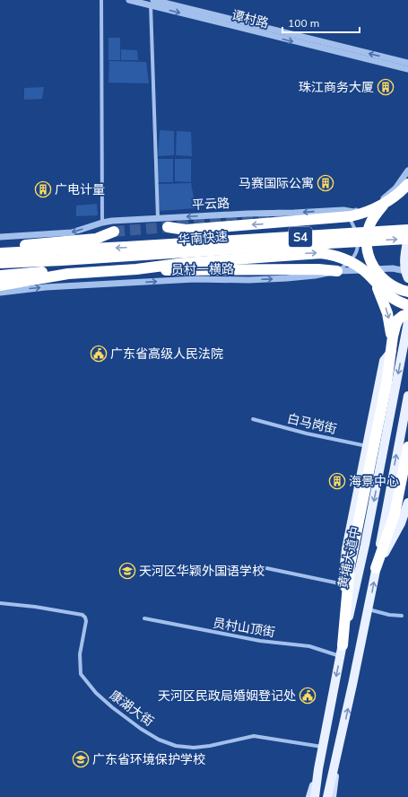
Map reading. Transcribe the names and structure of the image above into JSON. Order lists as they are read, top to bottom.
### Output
{
  "streets": {
    "highway": ["S4", "华南快速"],
    "main road": ["黄埔大道中"],
    "street": [
      "谭村路",
      "平云路",
      "员村一横路",
      "白马岗街",
      "员村山顶街",
      "康湖大街"
    ]
  },
  "crossings": [
    ["黄埔大道中", "员村山顶街"],
    ["黄埔大道中", "康湖大街"]
  ],
  "one_way": ["平云路", "员村一横路"],
  "places": {
    "building": [
      "珠江商务大厦",
      "马赛国际公寓",
      "广电计量",
      "海景中心"
    ],
    "public building": ["广东省高级人民法院", "天河区民政局婚姻登记处"],
    "school or university": ["天河区华颖外国语学校", "广东省环境保护学校"]
  },
  "scale_bar": "100 m"
}
